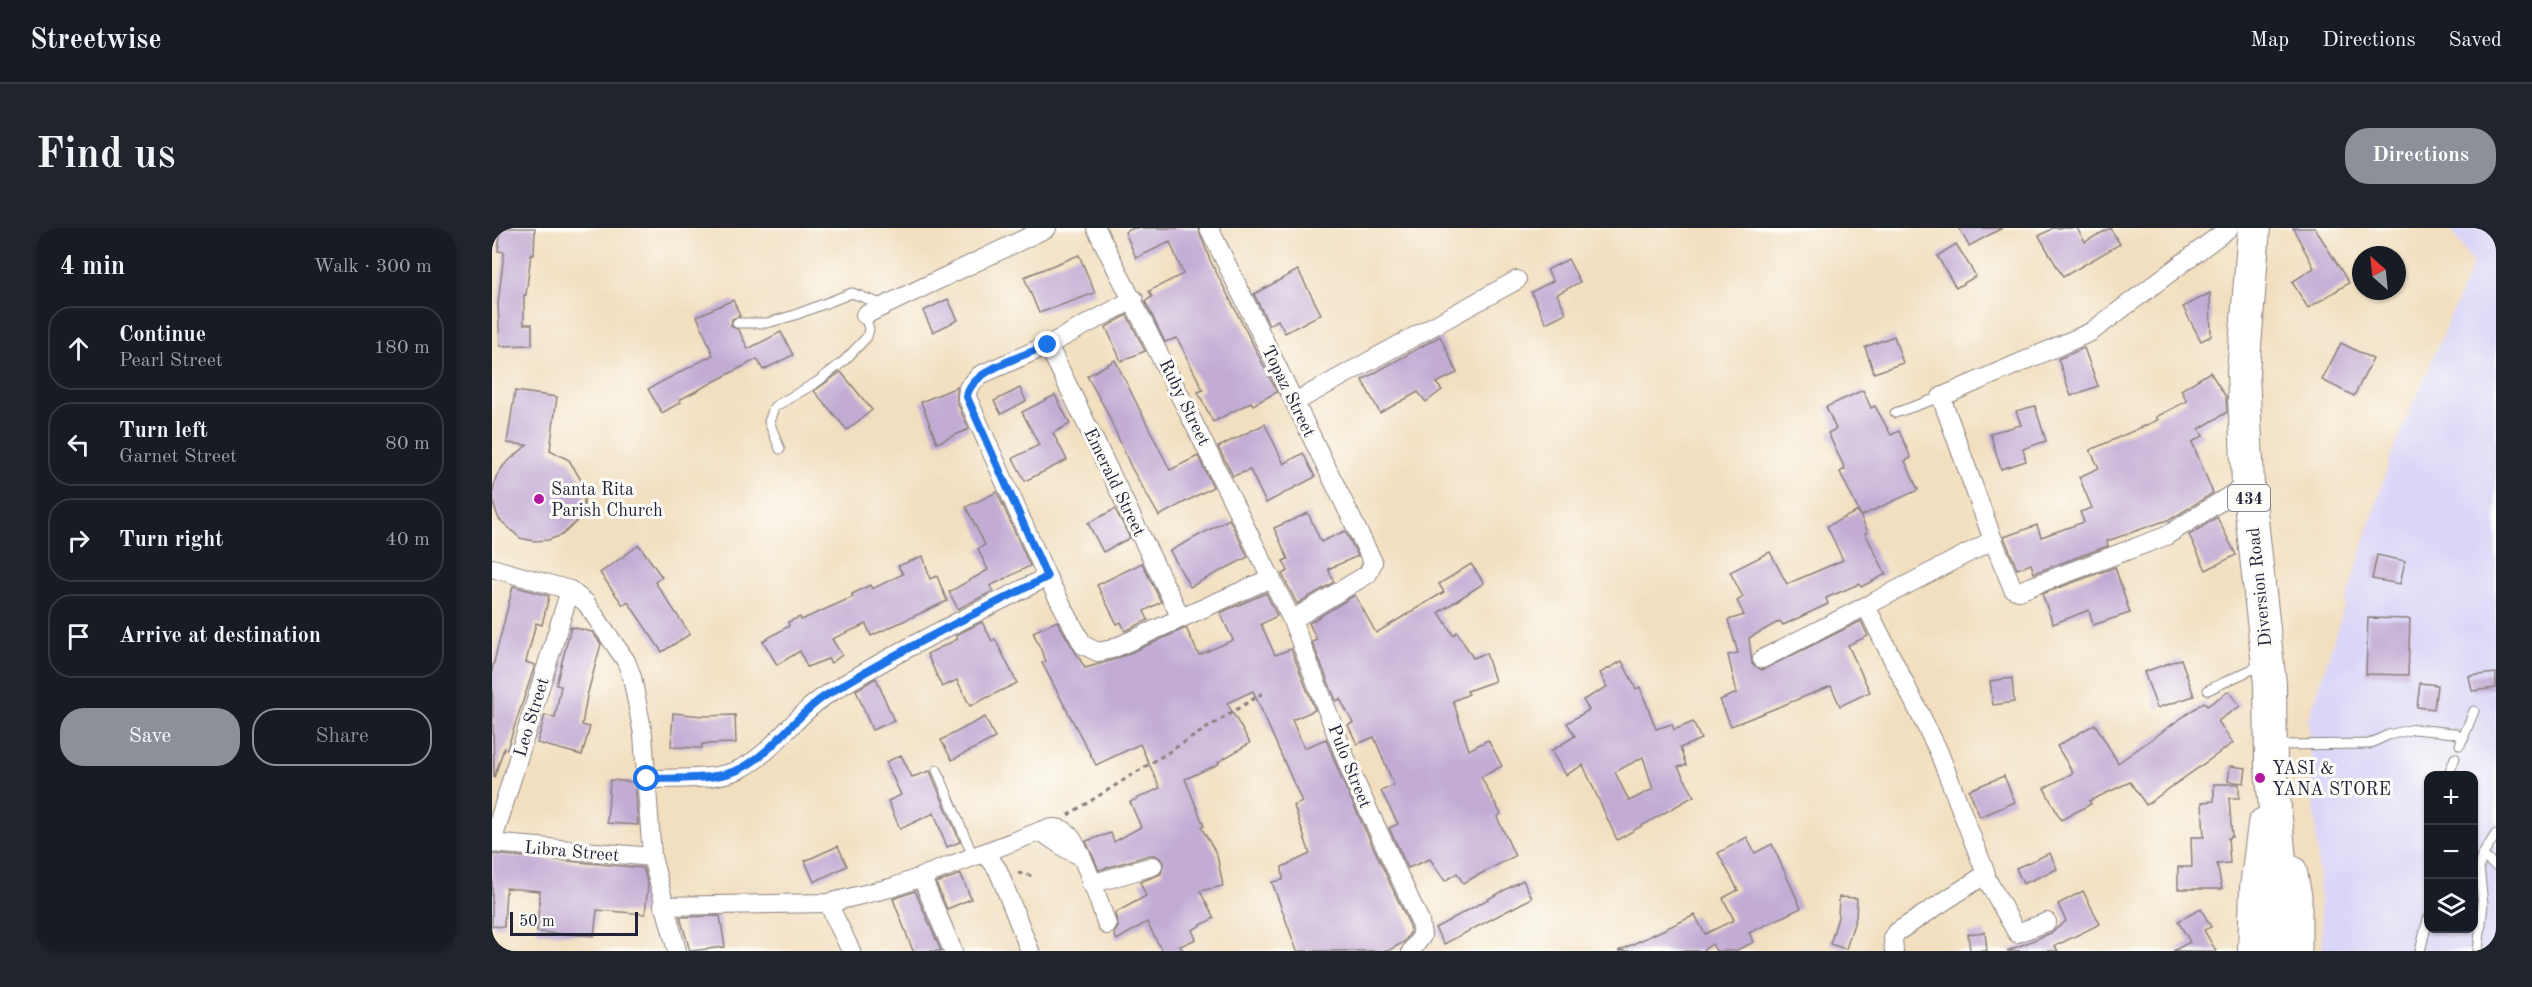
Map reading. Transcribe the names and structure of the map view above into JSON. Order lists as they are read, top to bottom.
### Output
{
  "streets": {
    "highway": ["434", "Diversion Road"],
    "street": [
      "Topaz Street",
      "Ruby Street",
      "Emerald Street",
      "Leo Street",
      "Pulo Street",
      "Libra Street"
    ]
  },
  "crossings": [
    ["Topaz Street", "Pulo Street"],
    ["Ruby Street", "Pulo Street"],
    ["434", "Diversion Road"],
    ["Leo Street", "Libra Street"]
  ],
  "places": ["Santa Rita Parish Church", "YASI & YANA STORE"],
  "scale_bar": "50 m",
  "north": "top left",
  "page": {
    "header": "Streetwise",
    "nav": ["Map", "Directions", "Saved"],
    "buttons": [
      "Directions",
      ["Save", "Share"]
    ],
    "title": "Find us",
    "heading": ["4 min", "Walk · 300 m"],
    "list": [
      ["Continue", "Pearl Street", "180 m"],
      ["Turn left", "Garnet Street", "80 m"],
      ["Turn right", "40 m"],
      "Arrive at destination"
    ],
    "map_buttons": ["+", "−"],
    "scale": "50 m"
  }
}
